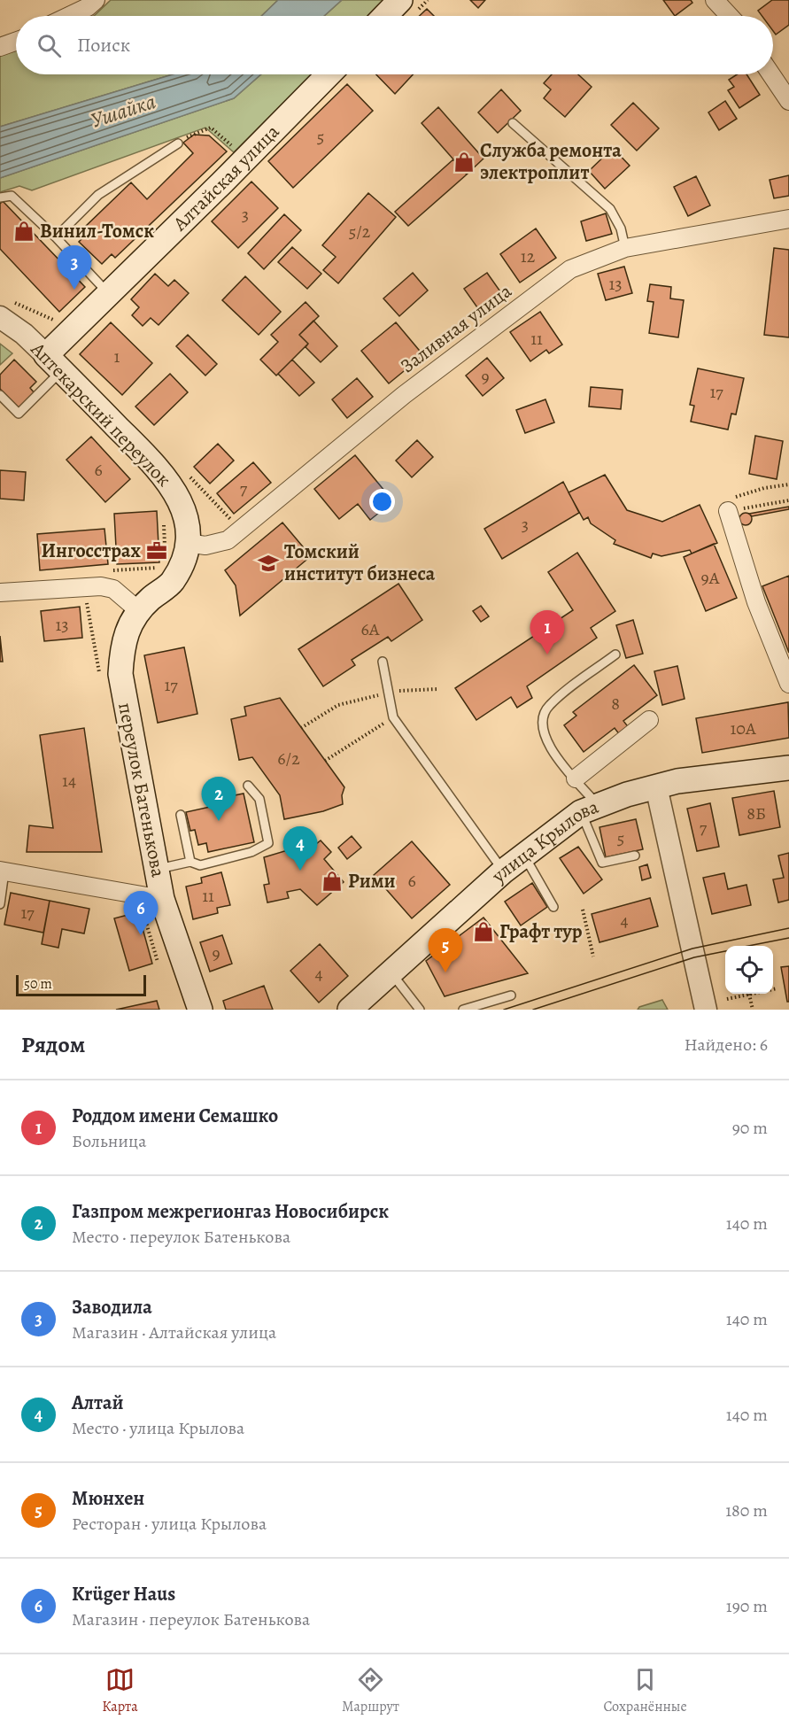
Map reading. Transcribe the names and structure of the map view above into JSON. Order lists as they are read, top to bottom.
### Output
{
  "streets": {
    "main road": [
      "Алтайская улица",
      "Аптекарский переулок",
      "переулок Батенькова",
      "улица Крылова"
    ],
    "street": ["Заливная улица"]
  },
  "crossings": [
    ["Алтайская улица", "Аптекарский переулок"],
    ["Заливная улица", "Аптекарский переулок"],
    ["Аптекарский переулок", "переулок Батенькова"]
  ],
  "water": ["Ушайка"],
  "places": {
    "shop": [
      "Служба ремонта электроплит",
      "Винил-Томск",
      "Рими",
      "Графт тур"
    ],
    "office": ["Ингосстрах"],
    "school or university": ["Томский институт бизнеса"]
  },
  "house_numbers": [
    "5",
    "3",
    "5/2",
    "12",
    "13",
    "11",
    "1",
    "9",
    "17",
    "6",
    "7",
    "3",
    "9А",
    "13",
    "6А",
    "17",
    "8",
    "10А",
    "6/2",
    "14",
    "8Б",
    "7",
    "5",
    "6",
    "11",
    "17",
    "4",
    "9",
    "4"
  ],
  "scale_bar": "50 m",
  "page": {
    "search": "Поиск",
    "pins": [
      "3",
      "1",
      "2",
      "4",
      "6",
      "5"
    ],
    "scale": "50 m",
    "heading": ["Рядом", "Найдено: 6"],
    "list": [
      {
        "mark": "1",
        "name": "Роддом имени Семашко",
        "note": "Больница",
        "value": "90 m"
      },
      {
        "mark": "2",
        "name": "Газпром межрегионгаз Новосибирск",
        "note": "Место · переулок Батенькова",
        "value": "140 m"
      },
      {
        "mark": "3",
        "name": "Заводила",
        "note": "Магазин · Алтайская улица",
        "value": "140 m"
      },
      {
        "mark": "4",
        "name": "Алтай",
        "note": "Место · улица Крылова",
        "value": "140 m"
      },
      {
        "mark": "5",
        "name": "Мюнхен",
        "note": "Ресторан · улица Крылова",
        "value": "180 m"
      },
      {
        "mark": "6",
        "name": "Krüger Haus",
        "note": "Магазин · переулок Батенькова",
        "value": "190 m"
      }
    ],
    "nav": ["Карта", "Маршрут", "Сохранённые"]
  }
}
